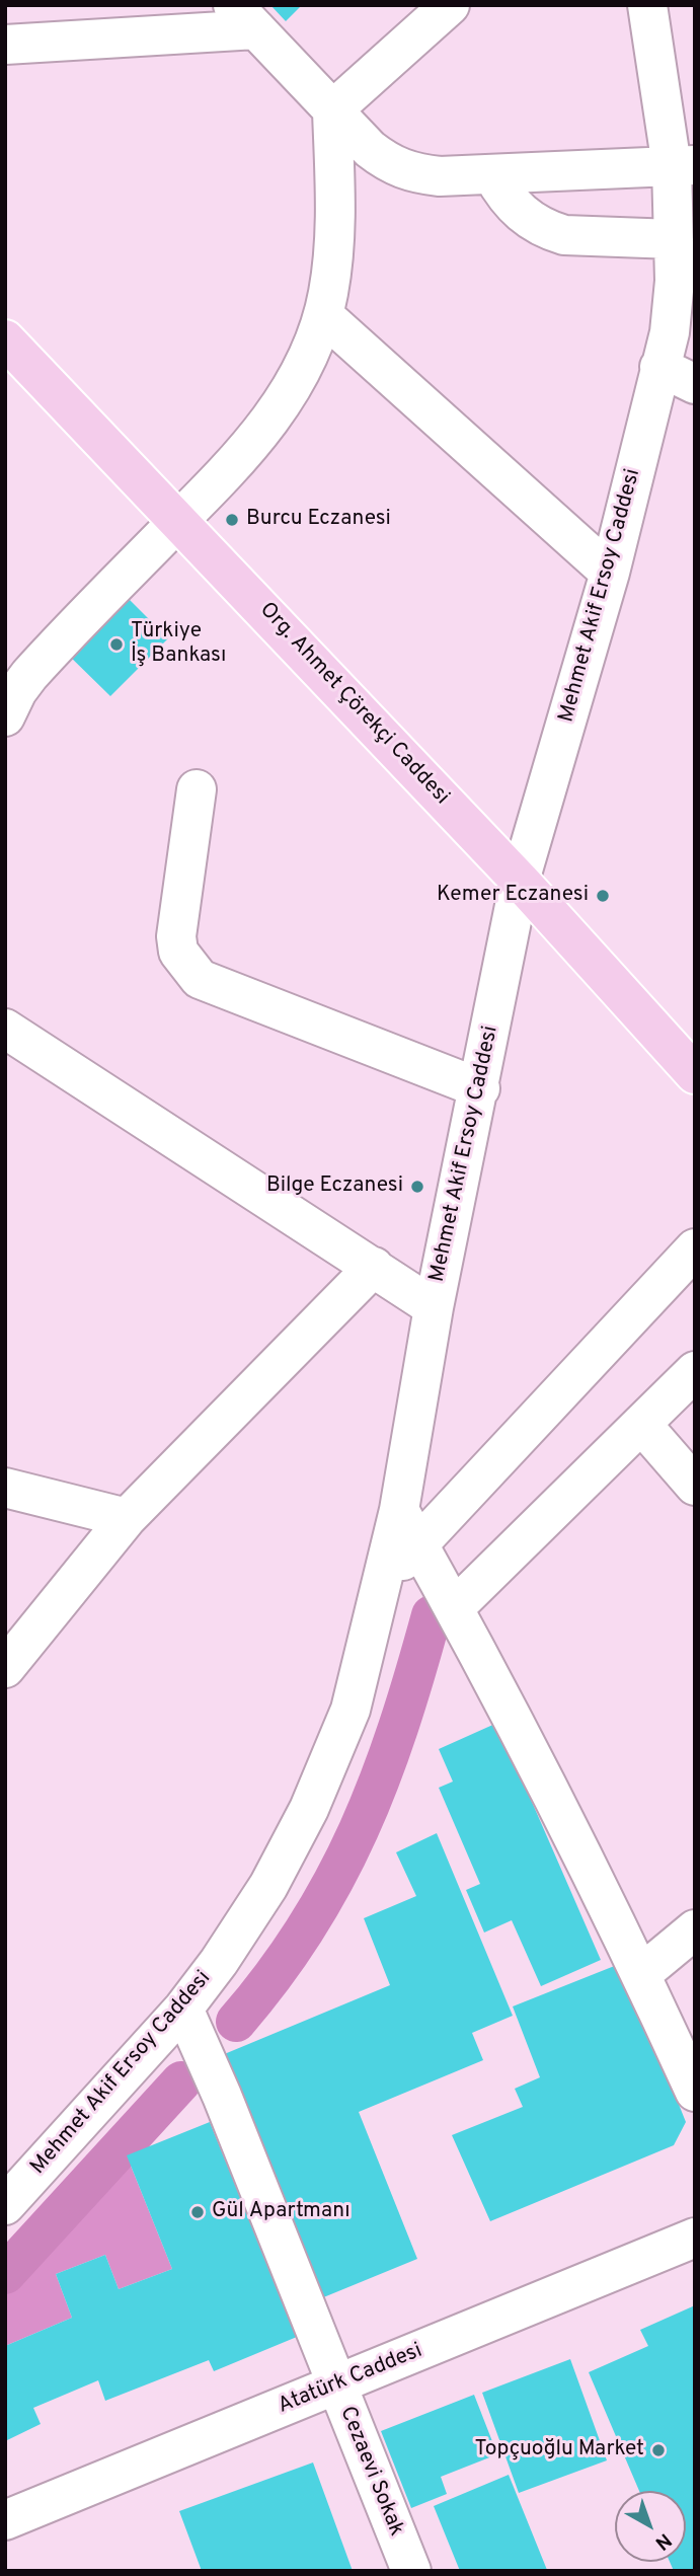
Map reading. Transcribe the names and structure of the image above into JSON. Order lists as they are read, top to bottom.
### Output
{
  "streets": {
    "main road": ["Org. Ahmet Çörekçi Caddesi"],
    "street": ["Mehmet Akif Ersoy Caddesi", "Atatürk Caddesi", "Cezaevi Sokak"]
  },
  "crossings": [
    ["Mehmet Akif Ersoy Caddesi", "Org. Ahmet Çörekçi Caddesi"],
    ["Mehmet Akif Ersoy Caddesi", "Cezaevi Sokak"],
    ["Atatürk Caddesi", "Cezaevi Sokak"]
  ],
  "places": [
    "Burcu Eczanesi",
    "Türkiye İş Bankası",
    "Kemer Eczanesi",
    "Bilge Eczanesi",
    "Gül Apartmanı",
    "Topçuoğlu Market"
  ],
  "north": "bottom right"
}
